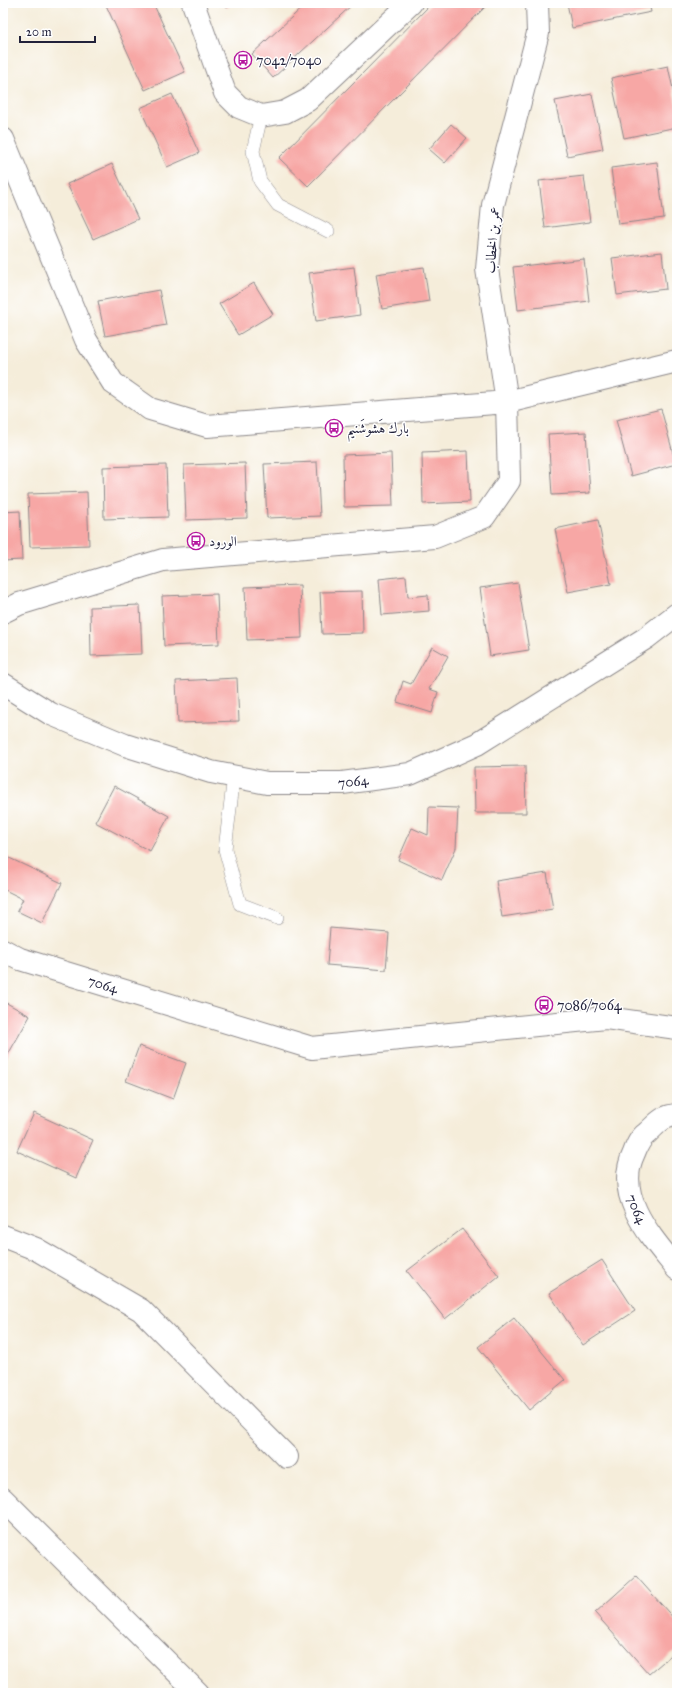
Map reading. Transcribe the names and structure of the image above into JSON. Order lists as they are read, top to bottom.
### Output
{
  "streets": {
    "street": ["عمر بن الخطاب", "7064"]
  },
  "places": {
    "bus stop": [
      "7042/7040",
      "بارك هَشوشَنيم",
      "الورود",
      "7086/7064"
    ]
  },
  "scale_bar": "20 m"
}
